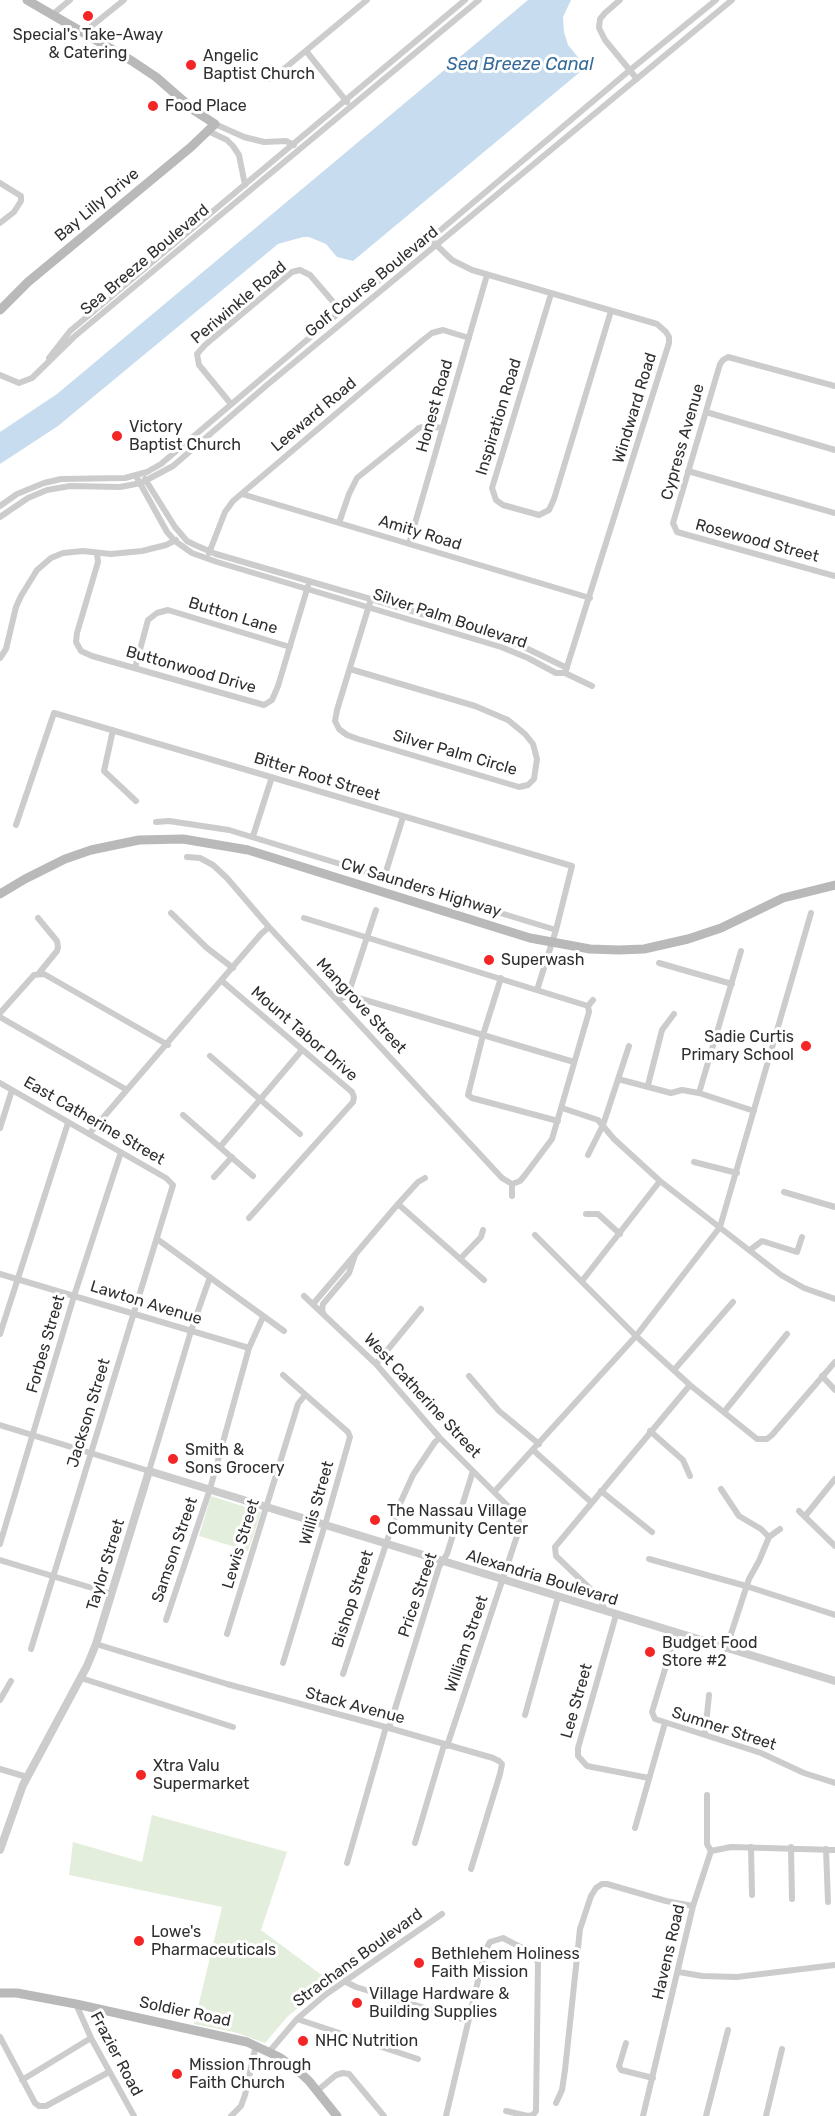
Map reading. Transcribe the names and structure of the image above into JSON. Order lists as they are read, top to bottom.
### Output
{
  "streets": {
    "main road": ["Bay Lilly Drive", "CW Saunders Highway", "Soldier Road"],
    "street": [
      "Sea Breeze Boulevard",
      "Golf Course Boulevard",
      "Periwinkle Road",
      "Honest Road",
      "Windward Road",
      "Leeward Road",
      "Inspiration Road",
      "Cypress Avenue",
      "Amity Road",
      "Rosewood Street",
      "Button Lane",
      "Silver Palm Boulevard",
      "Buttonwood Drive",
      "Silver Palm Circle",
      "Bitter Root Street",
      "Mangrove Street",
      "Mount Tabor Drive",
      "East Catherine Street",
      "Lawton Avenue",
      "Forbes Street",
      "West Catherine Street",
      "Jackson Street",
      "Willis Street",
      "Lewis Street",
      "Samson Street",
      "Taylor Street",
      "Alexandria Boulevard",
      "Price Street",
      "Bishop Street",
      "William Street",
      "Lee Street",
      "Stack Avenue",
      "Sumner Street",
      "Havens Road",
      "Strachans Boulevard",
      "Frazier Road"
    ]
  },
  "crossings": [
    ["Golf Course Boulevard", "Periwinkle Road"],
    ["Golf Course Boulevard", "Windward Road"],
    ["Golf Course Boulevard", "Silver Palm Boulevard"],
    ["Honest Road", "Windward Road"],
    ["Honest Road", "Leeward Road"],
    ["Honest Road", "Amity Road"],
    ["Windward Road", "Inspiration Road"],
    ["Windward Road", "Amity Road"],
    ["Windward Road", "Silver Palm Boulevard"],
    ["Leeward Road", "Amity Road"],
    ["Leeward Road", "Silver Palm Boulevard"],
    ["Cypress Avenue", "Rosewood Street"],
    ["Button Lane", "Buttonwood Drive"],
    ["Silver Palm Boulevard", "Buttonwood Drive"],
    ["Silver Palm Boulevard", "Silver Palm Circle"],
    ["East Catherine Street", "Forbes Street"],
    ["East Catherine Street", "Jackson Street"],
    ["Lawton Avenue", "Forbes Street"],
    ["Lawton Avenue", "Jackson Street"],
    ["Lawton Avenue", "Samson Street"],
    ["Lawton Avenue", "Taylor Street"],
    ["Forbes Street", "Alexandria Boulevard"],
    ["West Catherine Street", "Price Street"],
    ["West Catherine Street", "Bishop Street"],
    ["West Catherine Street", "William Street"],
    ["Jackson Street", "Alexandria Boulevard"],
    ["Willis Street", "Lewis Street"],
    ["Willis Street", "Alexandria Boulevard"],
    ["Lewis Street", "Alexandria Boulevard"],
    ["Samson Street", "Alexandria Boulevard"],
    ["Taylor Street", "Alexandria Boulevard"],
    ["Taylor Street", "Stack Avenue"],
    ["Alexandria Boulevard", "Price Street"],
    ["Alexandria Boulevard", "Bishop Street"],
    ["Alexandria Boulevard", "William Street"],
    ["Alexandria Boulevard", "Lee Street"],
    ["Alexandria Boulevard", "Sumner Street"],
    ["Price Street", "Stack Avenue"],
    ["William Street", "Stack Avenue"],
    ["Strachans Boulevard", "Soldier Road"],
    ["Soldier Road", "Frazier Road"]
  ],
  "water": ["Sea Breeze Canal"],
  "places": [
    "Special's Take-Away & Catering",
    "Angelic Baptist Church",
    "Food Place",
    "Victory Baptist Church",
    "Superwash",
    "Sadie Curtis Primary School",
    "Smith & Sons Grocery",
    "The Nassau Village Community Center",
    "Budget Food Store #2",
    "Xtra Valu Supermarket",
    "Lowe's Pharmaceuticals",
    "Bethlehem Holiness Faith Mission",
    "Village Hardware & Building Supplies",
    "NHC Nutrition",
    "Mission Through Faith Church"
  ]
}
